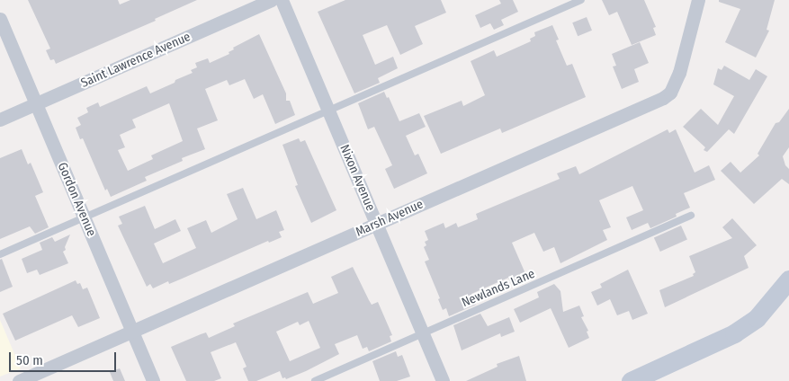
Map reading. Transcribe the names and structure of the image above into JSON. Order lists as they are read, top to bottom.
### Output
{
  "streets": {
    "street": [
      "Saint Lawrence Avenue",
      "Nixon Avenue",
      "Gordon Avenue",
      "Marsh Avenue"
    ],
    "lane": ["Newlands Lane"]
  },
  "crossings": [
    ["Saint Lawrence Avenue", "Gordon Avenue"],
    ["Nixon Avenue", "Marsh Avenue"],
    ["Nixon Avenue", "Newlands Lane"],
    ["Gordon Avenue", "Marsh Avenue"]
  ],
  "scale_bar": "50 m"
}
